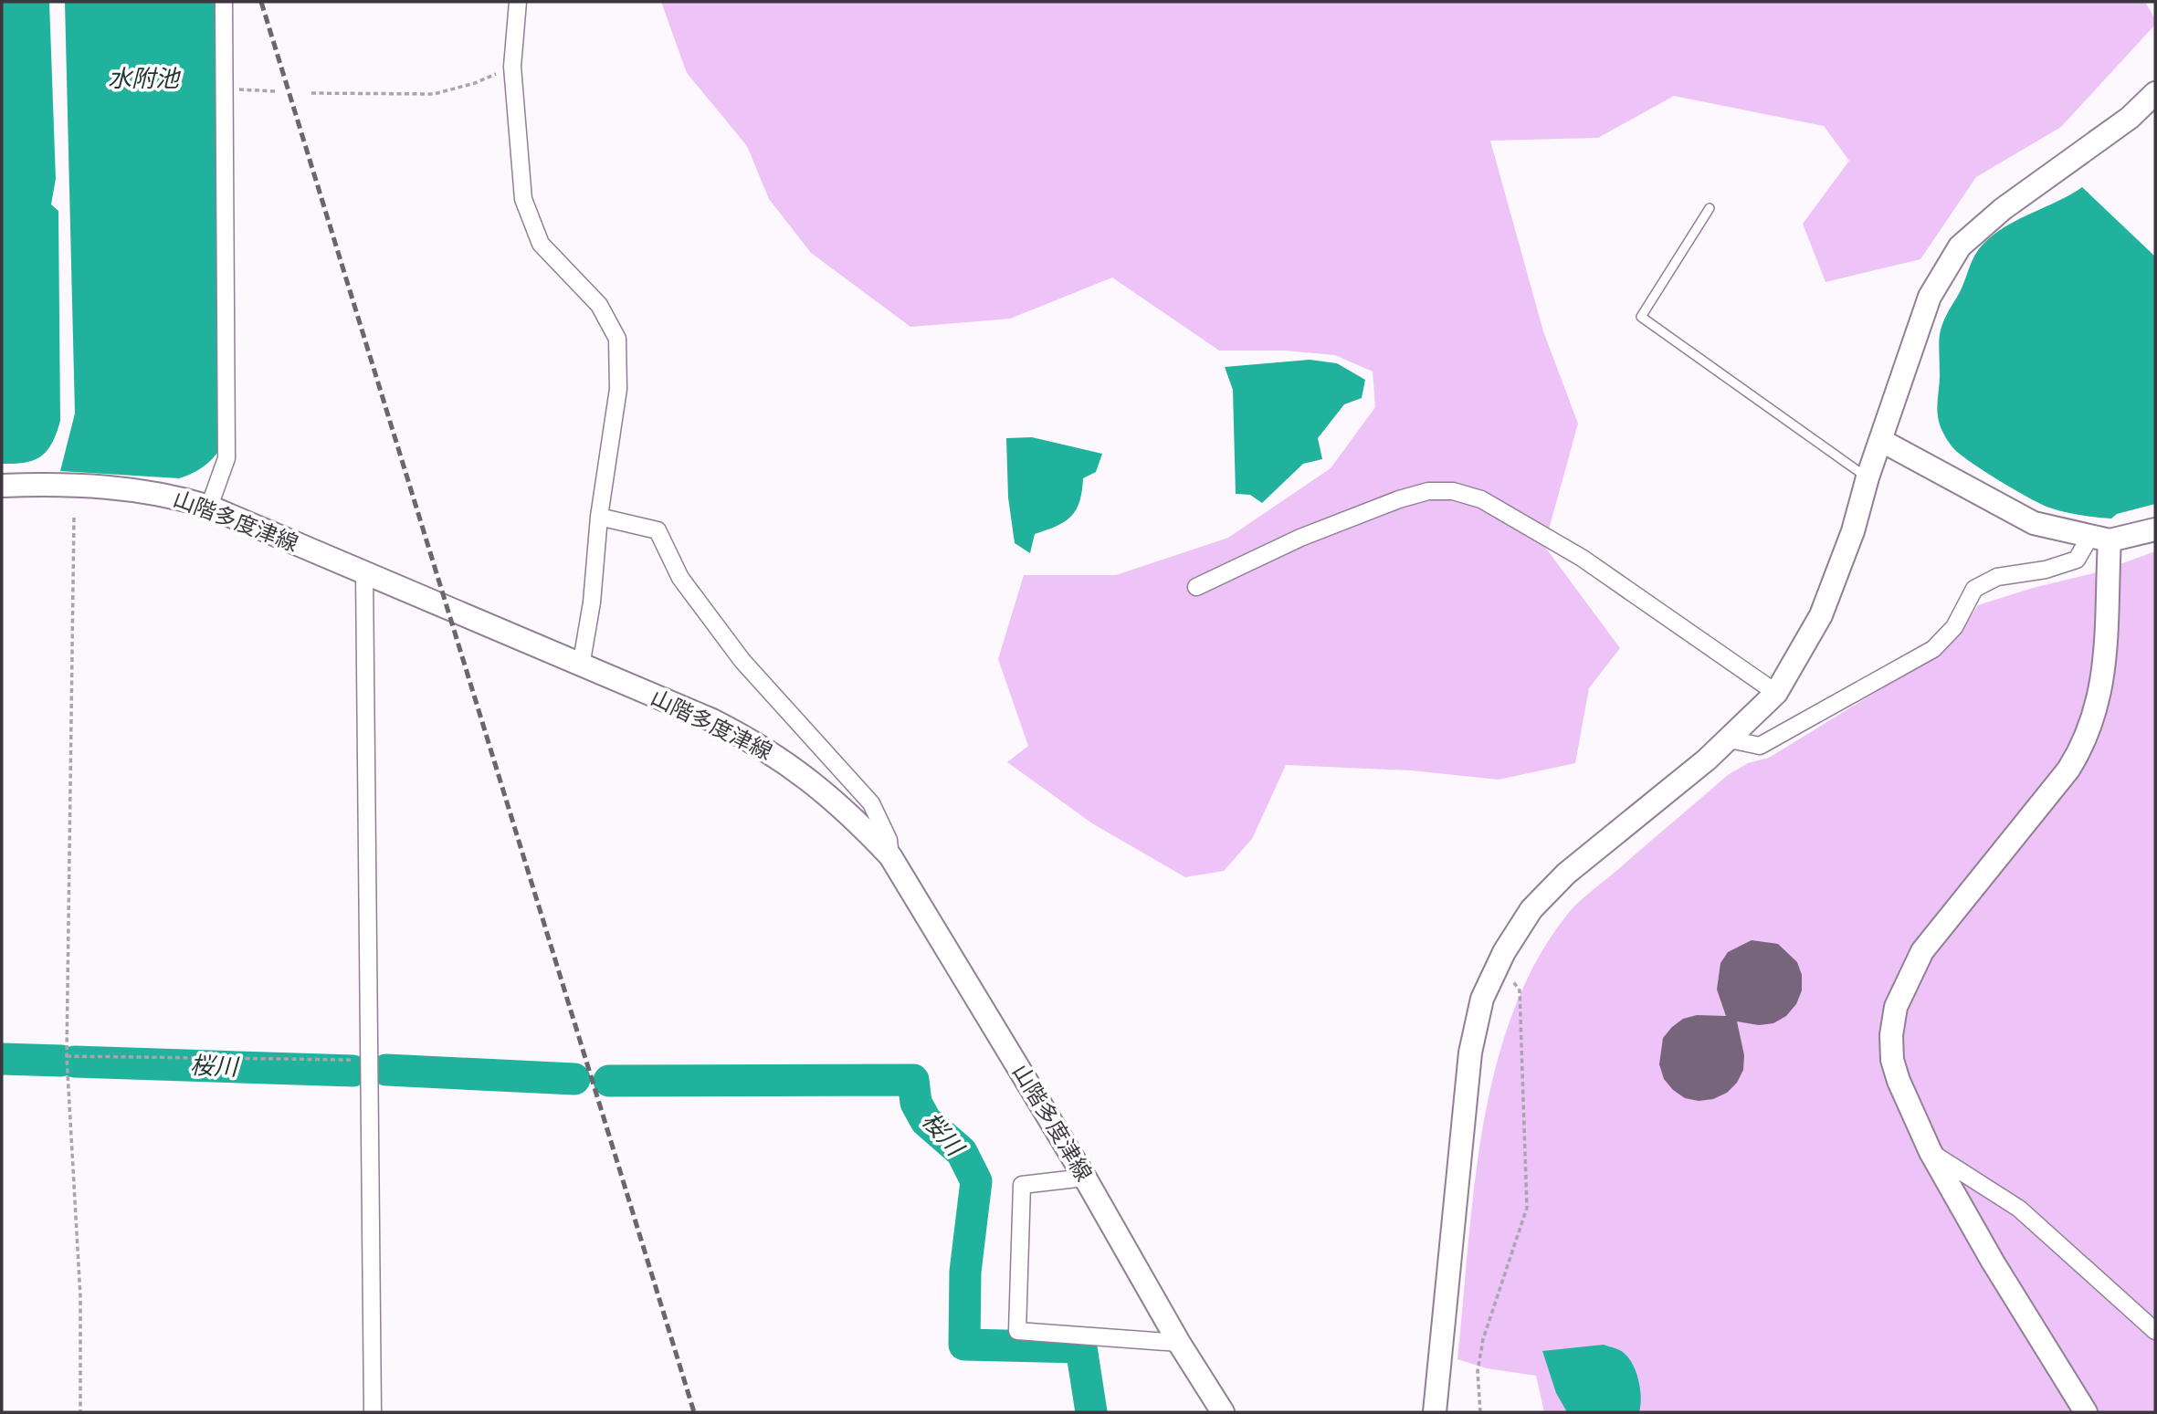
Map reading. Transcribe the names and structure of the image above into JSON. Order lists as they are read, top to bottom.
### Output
{
  "streets": {
    "street": ["山階多度津線"]
  },
  "water": ["水附池", "桜川"]
}
